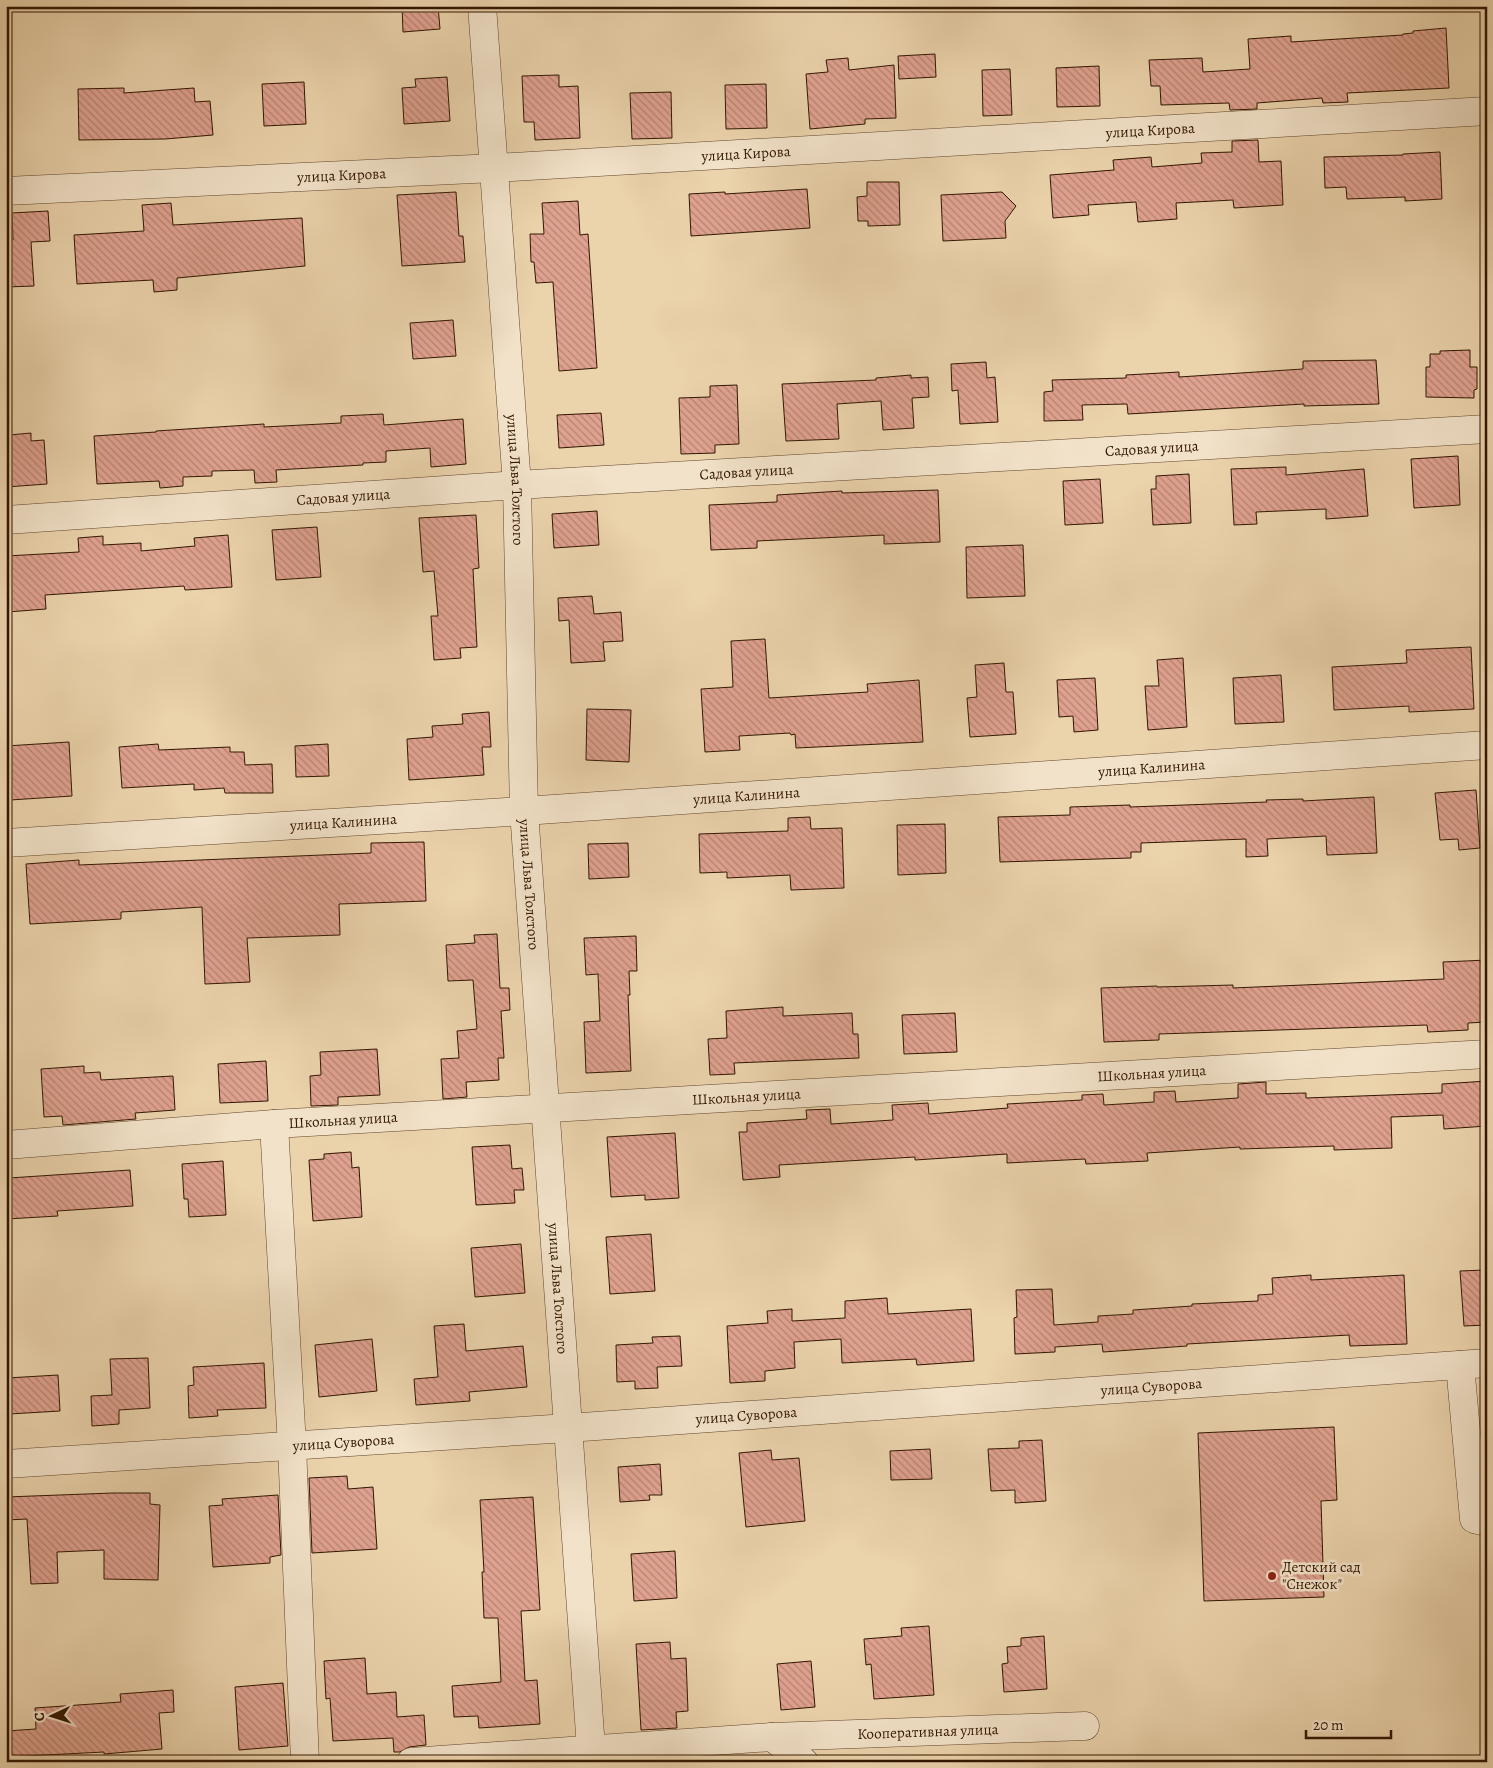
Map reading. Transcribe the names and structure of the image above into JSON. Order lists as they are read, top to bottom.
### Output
{
  "streets": {
    "street": [
      "улица Кирова",
      "Садовая улица",
      "улица Льва Толстого",
      "улица Калинина",
      "Школьная улица",
      "улица Суворова",
      "Кооперативная улица"
    ]
  },
  "crossings": [
    ["улица Кирова", "улица Льва Толстого"],
    ["Садовая улица", "улица Льва Толстого"],
    ["улица Льва Толстого", "улица Калинина"],
    ["улица Льва Толстого", "Школьная улица"],
    ["улица Льва Толстого", "улица Суворова"],
    ["улица Льва Толстого", "Кооперативная улица"]
  ],
  "places": ["Детский сад \"Снежок\""],
  "scale_bar": "20 m",
  "north": "left"
}
